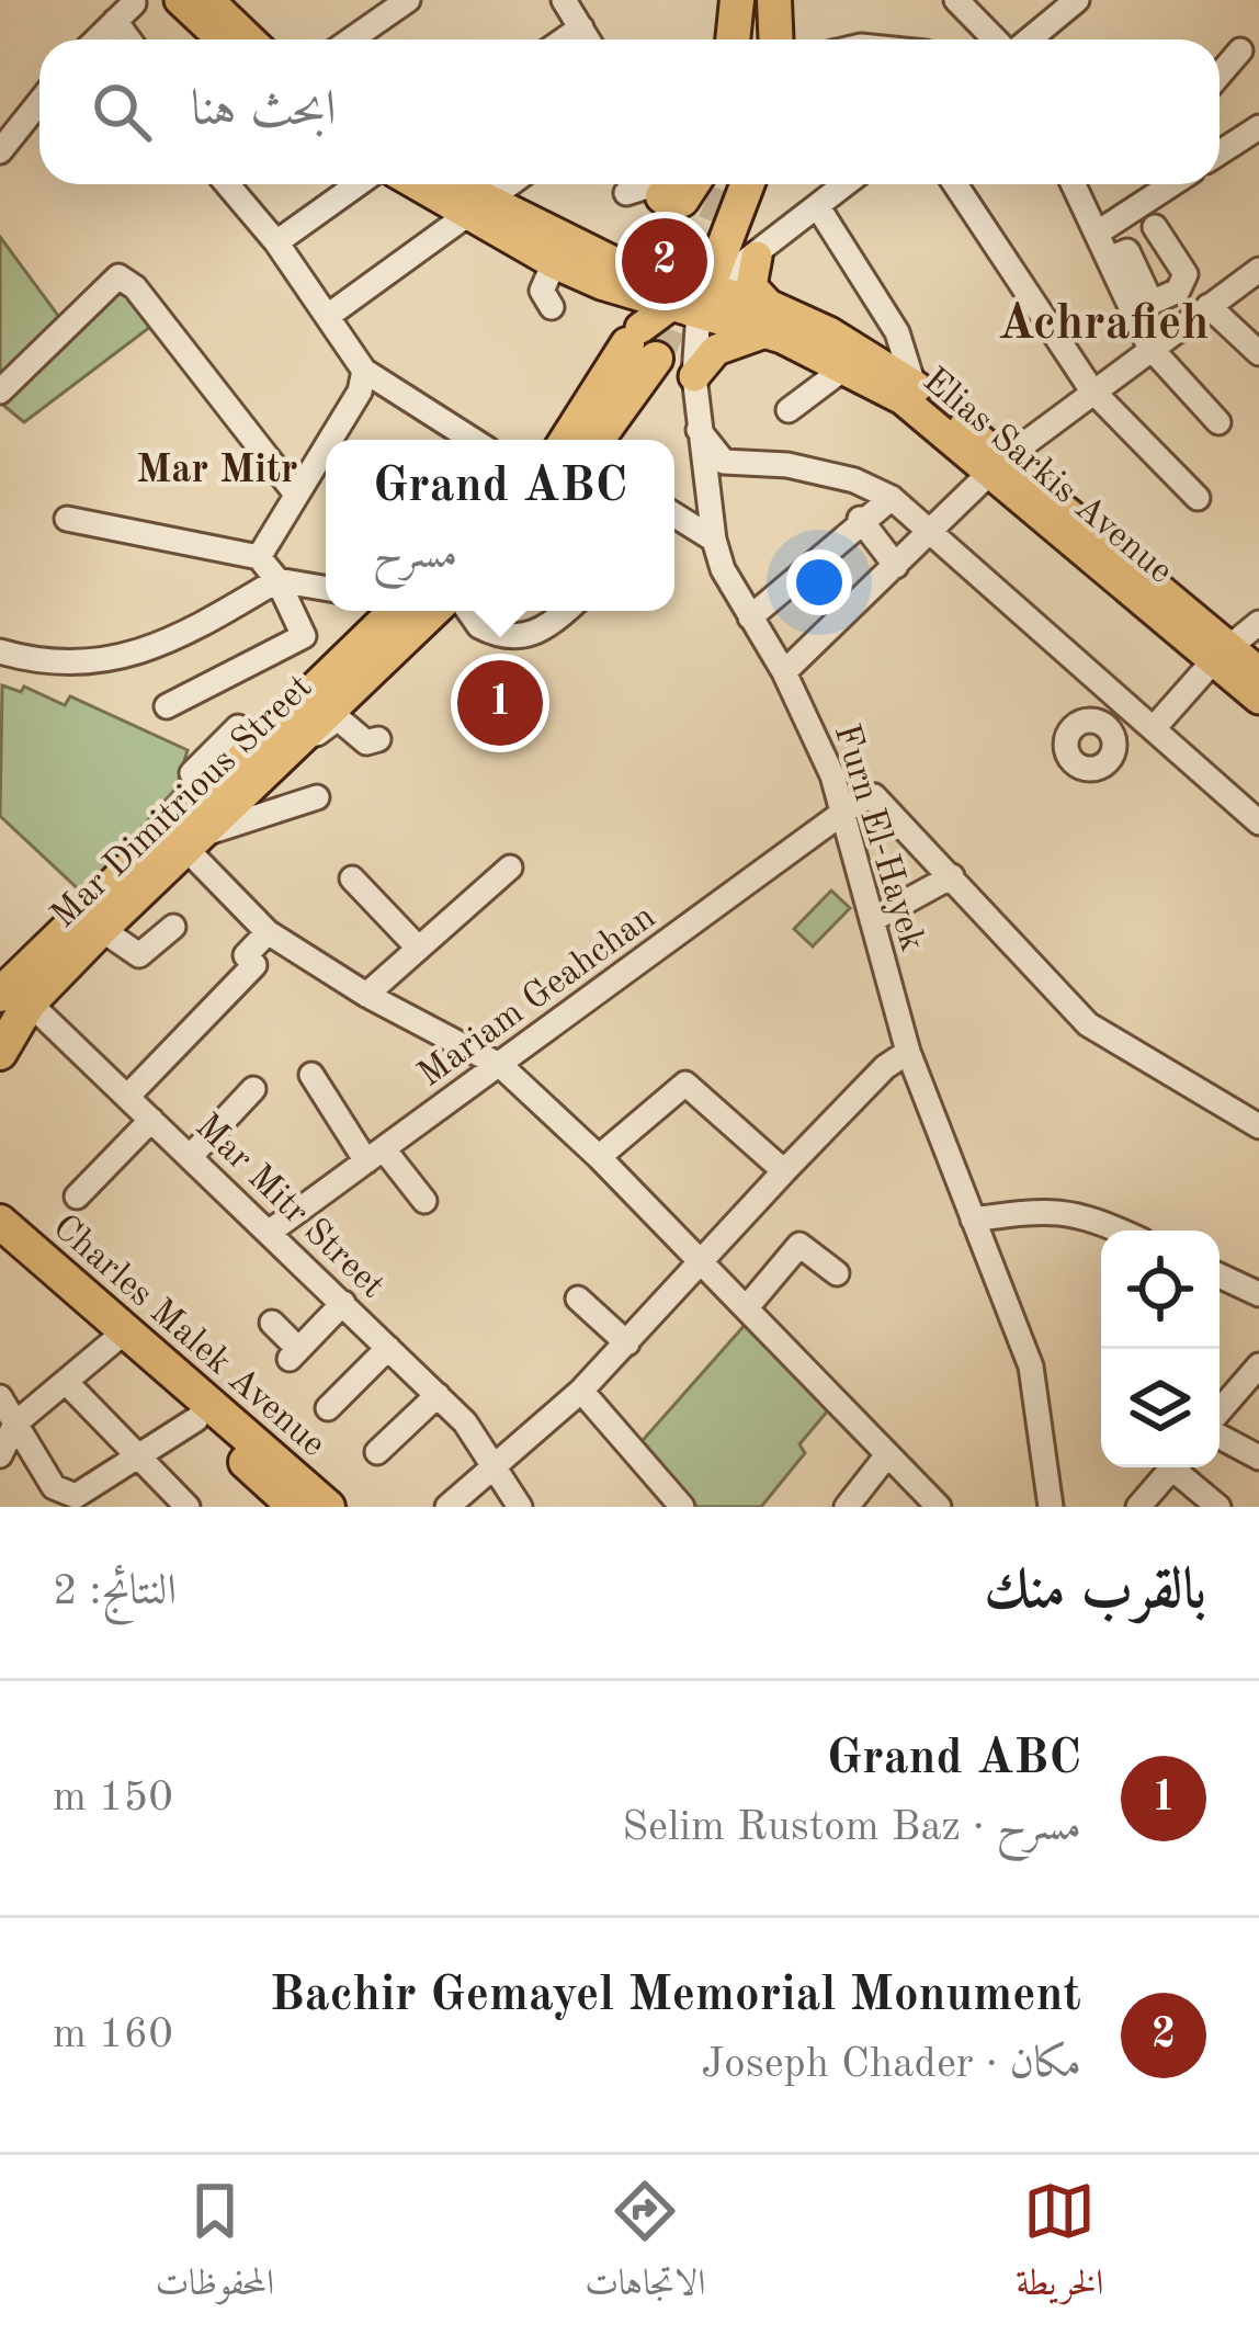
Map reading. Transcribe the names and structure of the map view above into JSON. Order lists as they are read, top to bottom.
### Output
{
  "streets": {
    "highway": ["Mar Dimitrious Street", "Charles Malek Avenue"],
    "main road": ["Elias Sarkis Avenue"],
    "street": ["Furn El-Hayek", "Mariam Geahchan", "Mar Mitr Street"]
  },
  "crossings": [
    ["Elias Sarkis Avenue", "Furn El-Hayek"],
    ["Mar Dimitrious Street", "Mar Mitr Street"],
    ["Furn El-Hayek", "Mariam Geahchan"],
    ["Mariam Geahchan", "Mar Mitr Street"]
  ],
  "districts": ["Achrafieh", "Mar Mitr"],
  "page": {
    "search": "ابحث هنا",
    "pins": ["2", "1"],
    "popup": ["Grand ABC", "مسرح"],
    "heading": ["بالقرب منك", "النتائج: 2"],
    "list": [
      {
        "mark": "1",
        "name": "Grand ABC",
        "note": "مسرح · Selim Rustom Baz",
        "value": "150 m"
      },
      {
        "mark": "2",
        "name": "Bachir Gemayel Memorial Monument",
        "note": "مكان · Joseph Chader",
        "value": "160 m"
      }
    ],
    "nav": ["الخريطة", "الاتجاهات", "المحفوظات"]
  }
}
